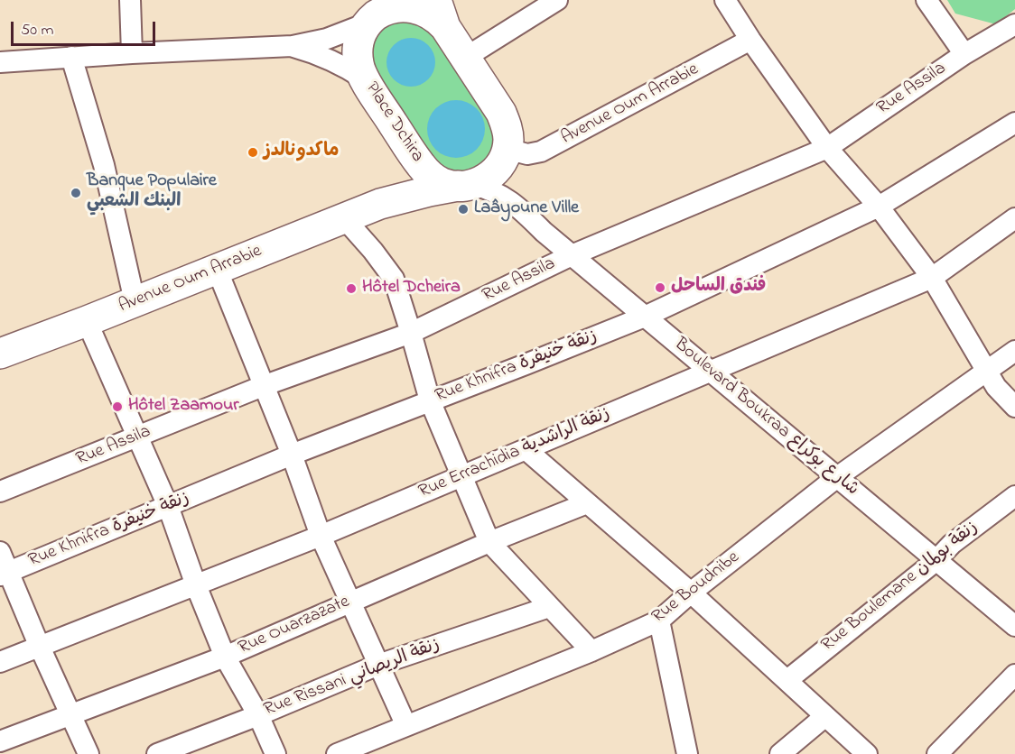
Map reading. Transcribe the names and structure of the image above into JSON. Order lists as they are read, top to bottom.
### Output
{
  "streets": {
    "street": [
      "Rue Assila",
      "Avenue Oum Arrabie",
      "Place Dchira",
      "Rue Khnifra زنقة خنيفرة",
      "Boulevard Boukraa شارع بوكراع",
      "Rue Errachidia زنقة الراشدية",
      "Rue Boulemane زنقة بولمان",
      "Rue Boudnibe",
      "Rue Ouarzazate",
      "Rue Rissani زنقة الريصاني"
    ]
  },
  "crossings": [
    ["Rue Assila", "Boulevard Boukraa شارع بوكراع"],
    ["Avenue Oum Arrabie", "Place Dchira"],
    ["Avenue Oum Arrabie", "Boulevard Boukraa شارع بوكراع"],
    ["Place Dchira", "Boulevard Boukraa شارع بوكراع"],
    ["Rue Khnifra زنقة خنيفرة", "Boulevard Boukraa شارع بوكراع"],
    ["Boulevard Boukraa شارع بوكراع", "Rue Errachidia زنقة الراشدية"],
    ["Boulevard Boukraa شارع بوكراع", "Rue Boulemane زنقة بولمان"],
    ["Boulevard Boukraa شارع بوكراع", "Rue Boudnibe"]
  ],
  "places": [
    "ماكدونالدز",
    "Banque Populaire البنك الشعبي",
    "Laâyoune Ville",
    "فندق الساحل",
    "Hôtel Dcheira",
    "Hôtel Zaamour"
  ],
  "scale_bar": "50 m"
}
